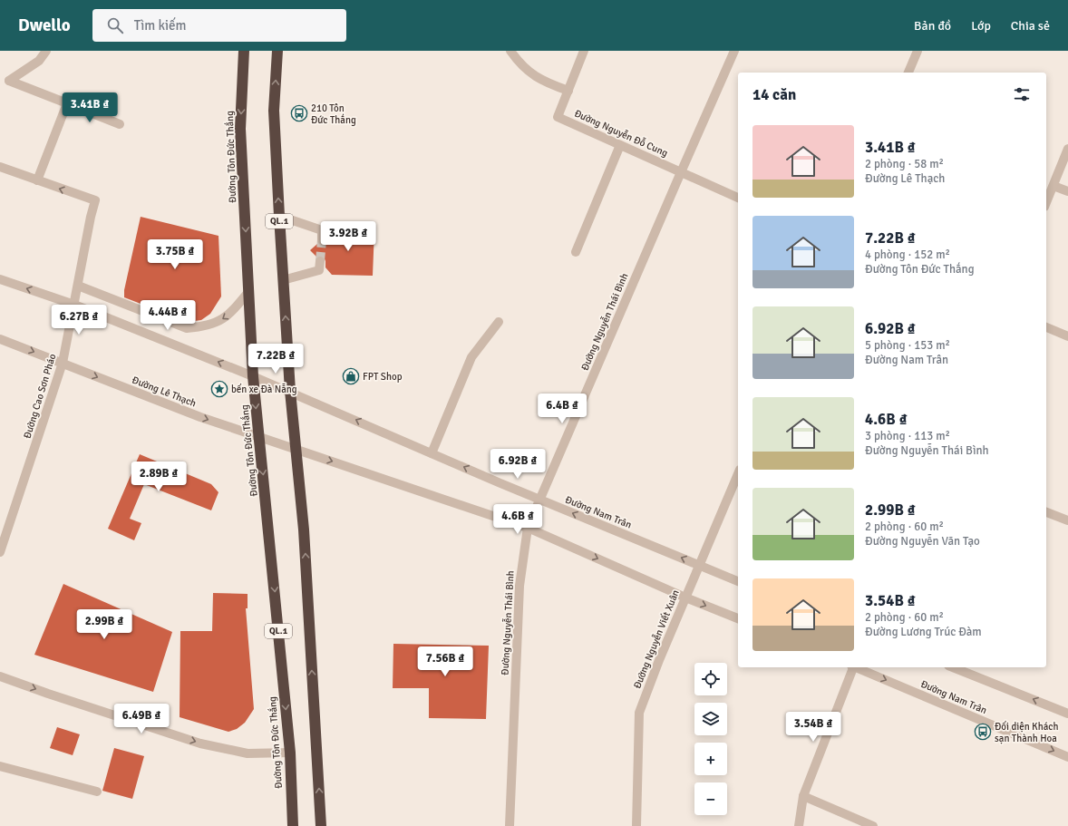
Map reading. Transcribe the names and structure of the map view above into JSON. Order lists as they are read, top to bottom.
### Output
{
  "streets": {
    "highway": ["Đường Tôn Đức Thắng", "QL.1"],
    "street": [
      "Đường Nguyễn Đỗ Cung",
      "Đường Nguyễn Thái Bình",
      "Đường Lê Thạch",
      "Đường Cao Sơn Pháo",
      "Đường Nam Trân",
      "Đường Nguyễn Viết Xuân"
    ]
  },
  "crossings": [
    ["Đường Nguyễn Đỗ Cung", "Đường Nguyễn Thái Bình"],
    ["Đường Tôn Đức Thắng", "Đường Lê Thạch"],
    ["Đường Tôn Đức Thắng", "Đường Nam Trân"],
    ["QL.1", "Đường Lê Thạch"],
    ["QL.1", "Đường Nam Trân"],
    ["Đường Nguyễn Thái Bình", "Đường Nam Trân"],
    ["Đường Lê Thạch", "Đường Cao Sơn Pháo"],
    ["Đường Nam Trân", "Đường Nguyễn Viết Xuân"]
  ],
  "places": {
    "bus stop": ["210 Tôn Đức Thắng", "Đối diện Khách sạn Thành Hoa"],
    "shop": ["FPT Shop"],
    "place": ["bến xe Đà Nẵng"]
  },
  "page": {
    "header": "Dwello",
    "search": "Tìm kiếm",
    "nav": ["Bản đồ", "Lớp", "Chia sẻ"],
    "heading": "14 căn",
    "price": [
      "3.41B ₫",
      "3.92B ₫",
      "3.75B ₫",
      "4.44B ₫",
      "6.27B ₫",
      "7.22B ₫",
      "6.4B ₫",
      "6.92B ₫",
      "2.89B ₫",
      "4.6B ₫",
      "2.99B ₫",
      "7.56B ₫",
      "6.49B ₫",
      "3.54B ₫"
    ],
    "list": [
      {
        "name": "3.41B ₫",
        "note": "2 phòng · 58 m² · Đường Lê Thạch"
      },
      {
        "name": "7.22B ₫",
        "note": "4 phòng · 152 m² · Đường Tôn Đức Thắng"
      },
      {
        "name": "6.92B ₫",
        "note": "5 phòng · 153 m² · Đường Nam Trân"
      },
      {
        "name": "4.6B ₫",
        "note": "3 phòng · 113 m² · Đường Nguyễn Thái Bình"
      },
      {
        "name": "2.99B ₫",
        "note": "2 phòng · 60 m² · Đường Nguyễn Văn Tạo"
      },
      {
        "name": "3.54B ₫",
        "note": "2 phòng · 60 m² · Đường Lương Trúc Đàm"
      }
    ],
    "map_buttons": ["+", "−"]
  }
}
